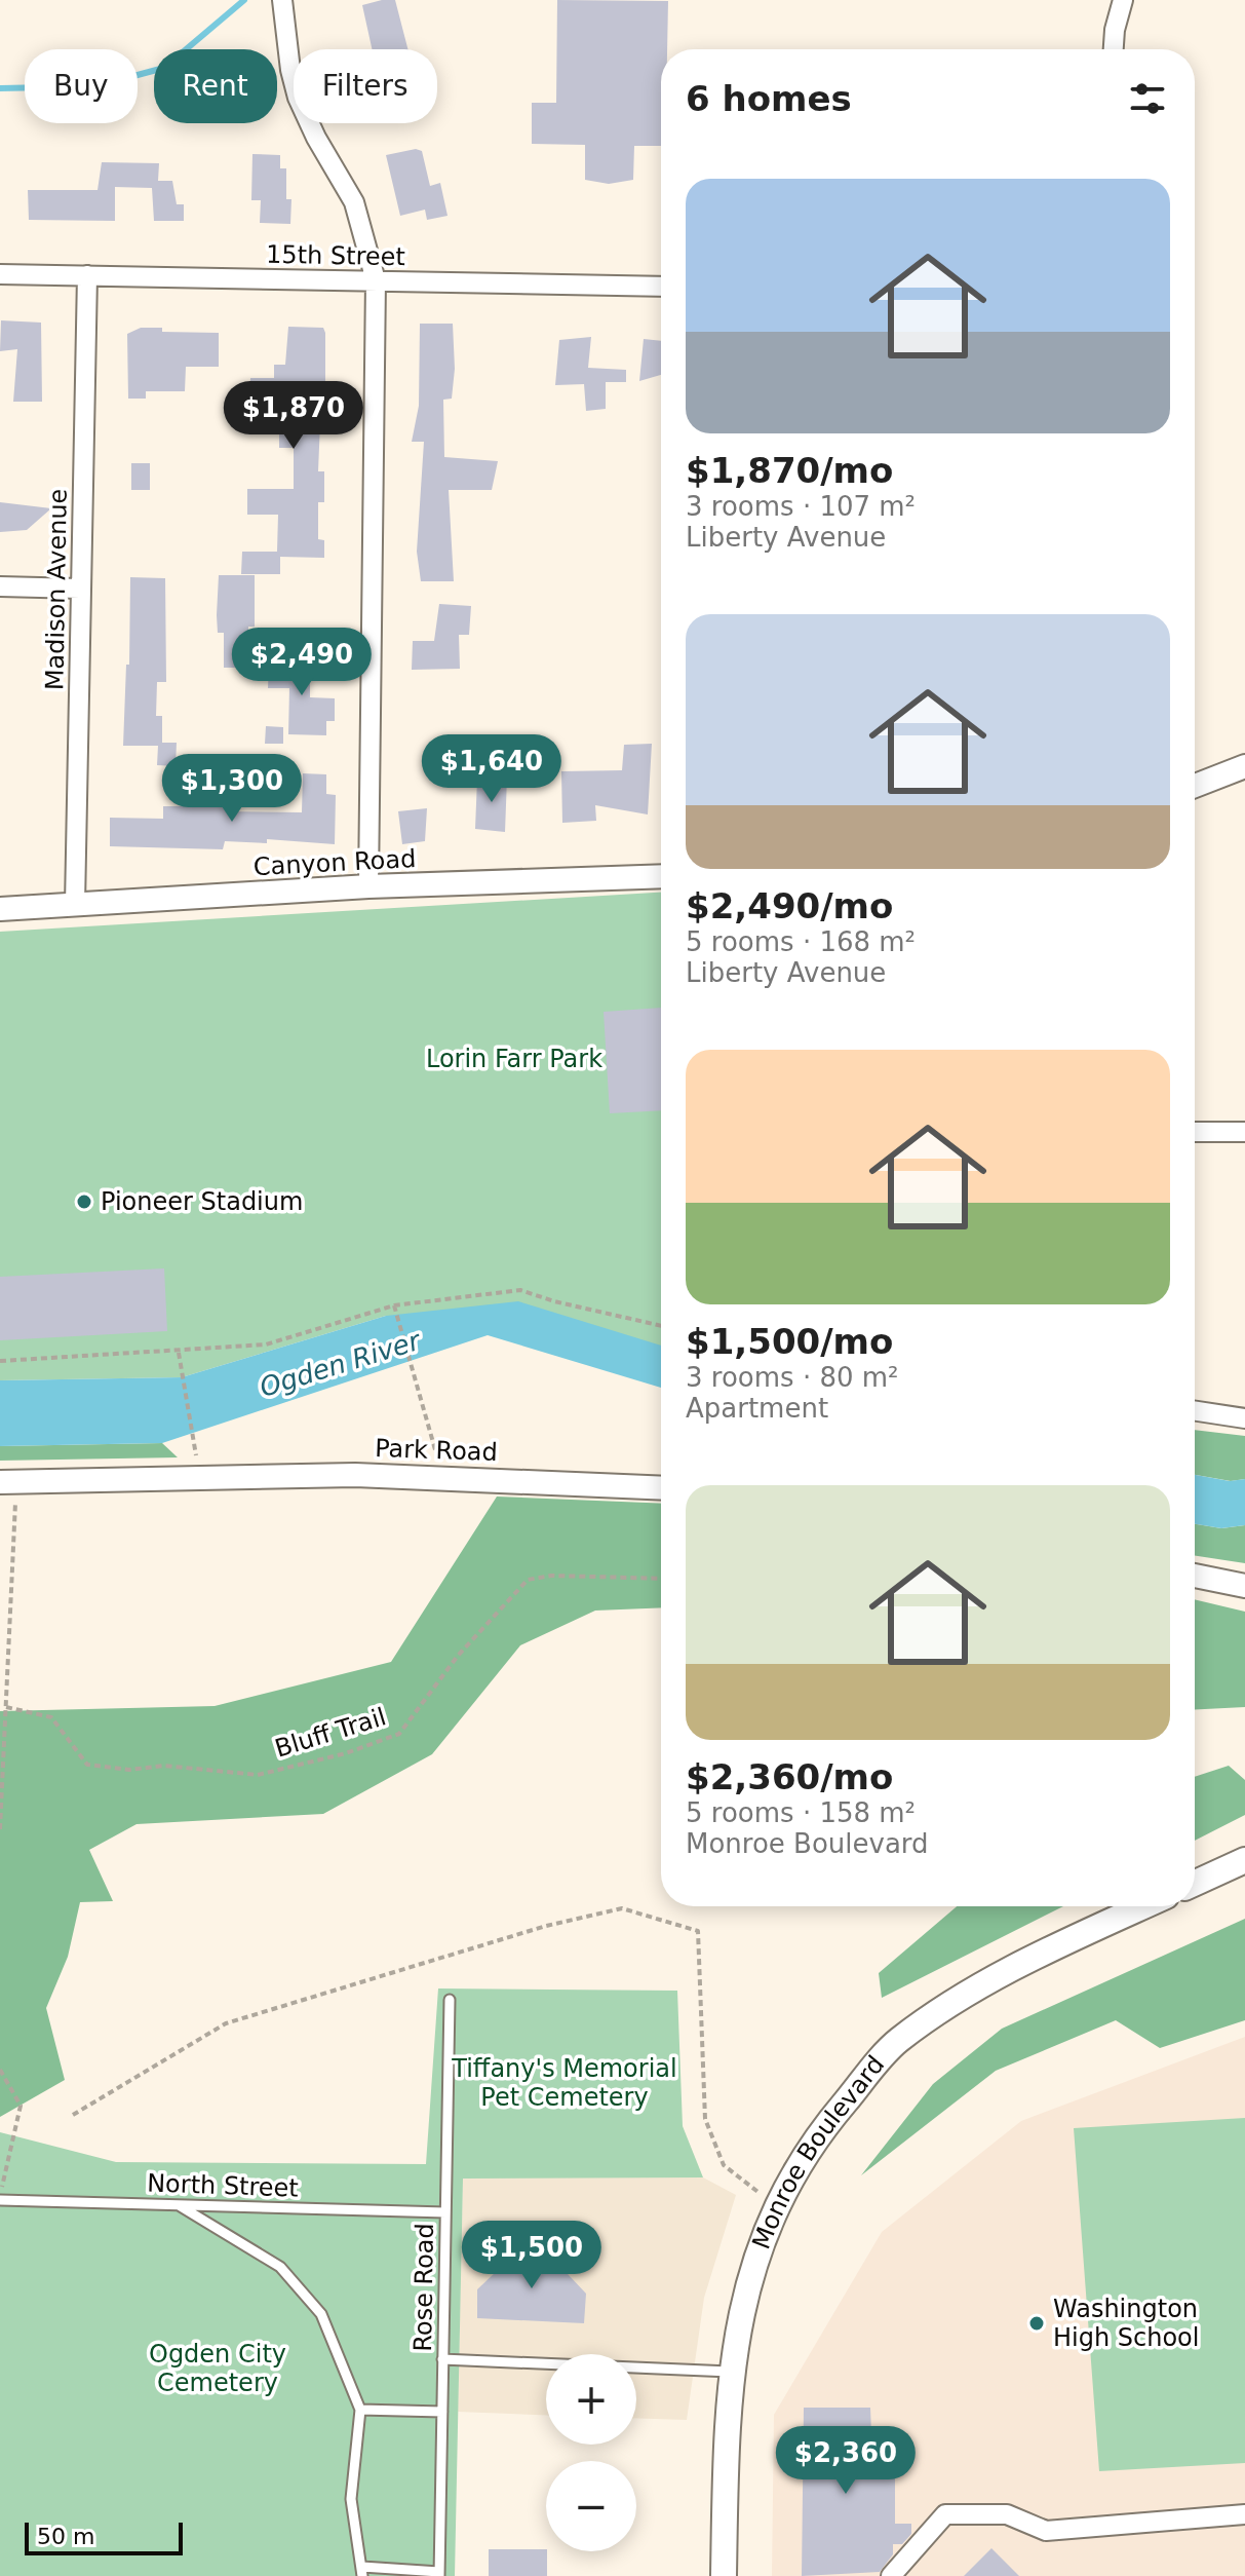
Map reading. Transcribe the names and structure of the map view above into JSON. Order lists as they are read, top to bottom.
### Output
{
  "streets": {
    "main road": ["Monroe Boulevard"],
    "street": [
      "15th Street",
      "Madison Avenue",
      "Canyon Road",
      "Park Road"
    ],
    "lane": ["North Street", "Rose Road"],
    "path": ["Bluff Trail"]
  },
  "crossings": [
    ["15th Street", "Madison Avenue"],
    ["Madison Avenue", "Canyon Road"],
    ["North Street", "Rose Road"]
  ],
  "water": ["Ogden River"],
  "parks": ["Lorin Farr Park", "Tiffany's Memorial Pet Cemetery", "Ogden City Cemetery"],
  "places": ["Pioneer Stadium", "Washington High School"],
  "scale_bar": "50 m",
  "page": {
    "chip": ["Buy", "Rent", "Filters"],
    "heading": "6 homes",
    "list": [
      {
        "name": "$1,870/mo",
        "note": "3 rooms · 107 m² · Liberty Avenue"
      },
      {
        "name": "$2,490/mo",
        "note": "5 rooms · 168 m² · Liberty Avenue"
      },
      {
        "name": "$1,500/mo",
        "note": "3 rooms · 80 m² · Apartment"
      },
      {
        "name": "$2,360/mo",
        "note": "5 rooms · 158 m² · Monroe Boulevard"
      }
    ],
    "price": [
      "$1,870",
      "$2,490",
      "$1,640",
      "$1,300",
      "$1,500",
      "$2,360"
    ],
    "map_buttons": ["+", "−"],
    "scale": "50 m"
  }
}
